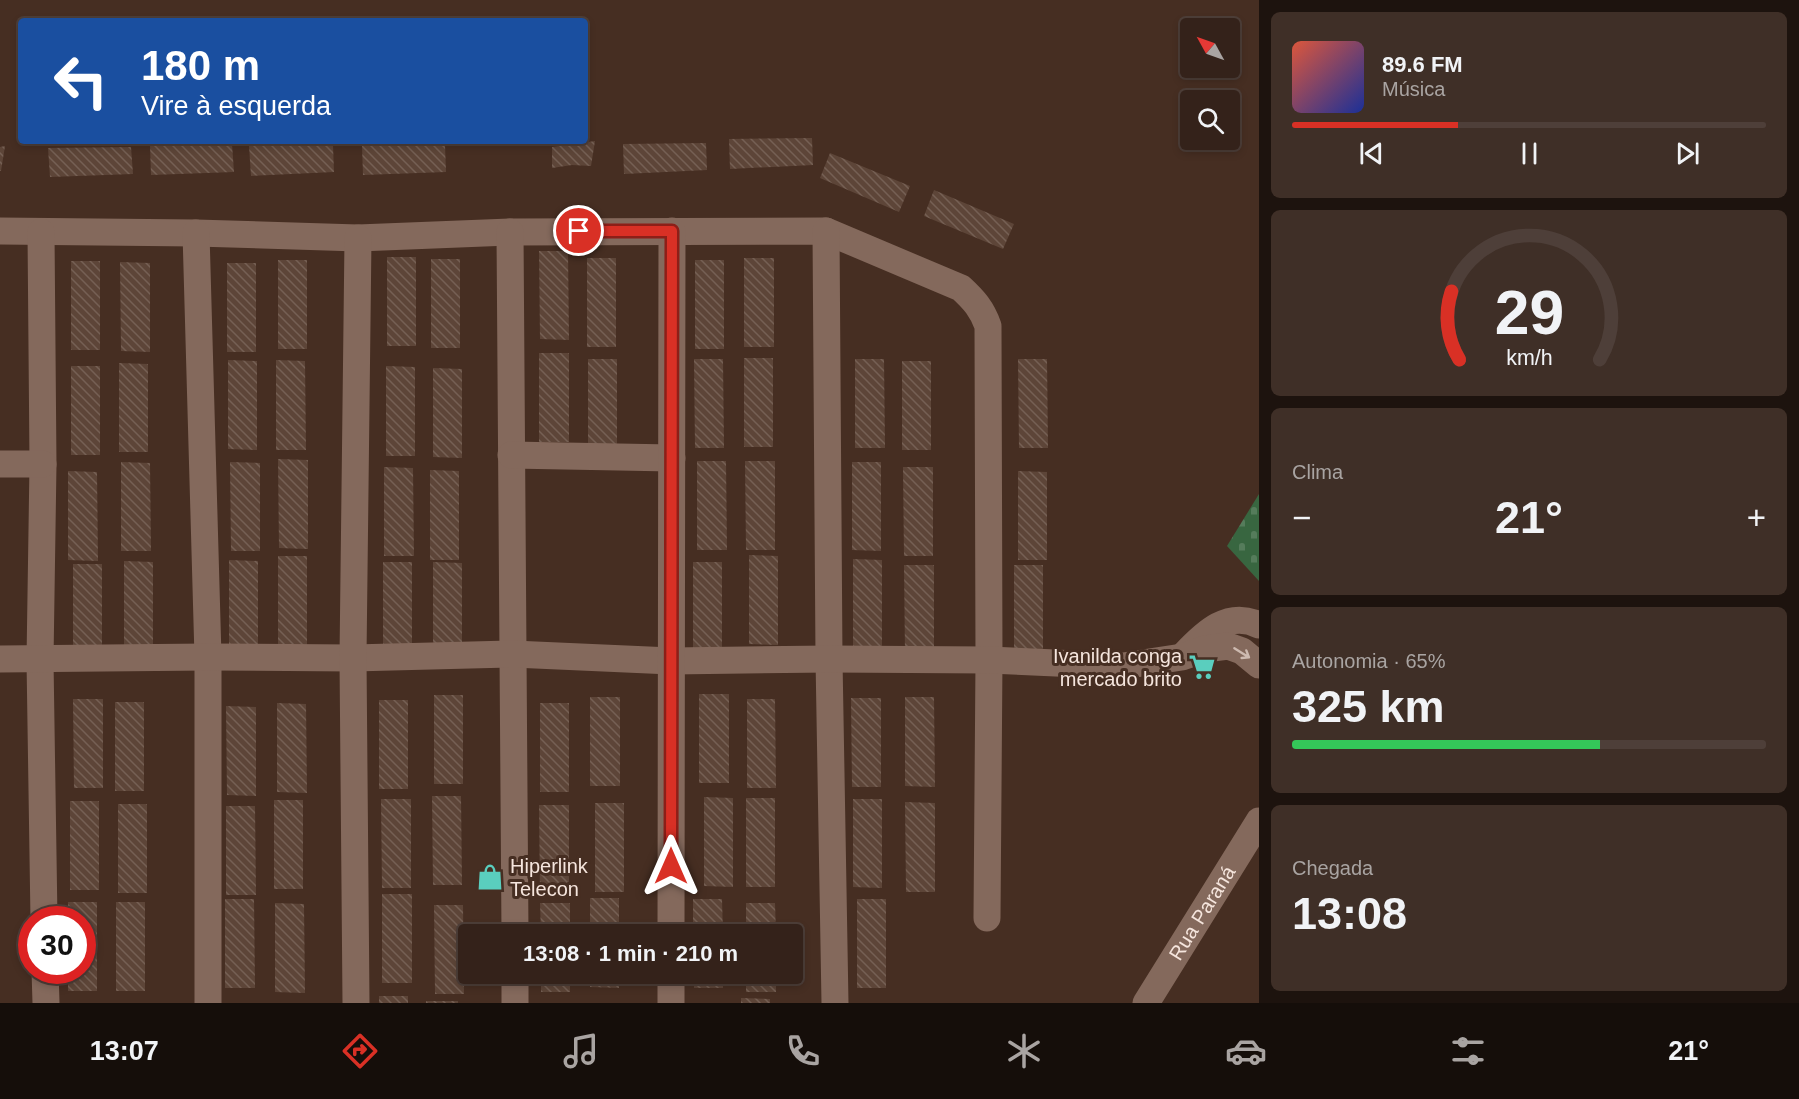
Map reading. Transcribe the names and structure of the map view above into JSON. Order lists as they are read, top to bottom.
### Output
{
  "streets": {
    "street": ["Rua Paraná"]
  },
  "places": {
    "supermarket": ["Ivanilda conga mercado brito"],
    "shop": ["Hiperlink Telecon"]
  },
  "north": "top left",
  "page": {
    "turn": ["180 m", "Vire à esquerda"],
    "song": ["89.6 FM", "Música"],
    "tile": [
      "Clima",
      ["Autonomia · 65%", "325 km"],
      ["Chegada", "13:08"]
    ],
    "heat": ["−", "21°", "+"],
    "limit": "30",
    "trip": "13:08 · 1 min · 210 m",
    "tabs": ["13:07", "21°"],
    "gauge": ["29", "km/h"]
  }
}
